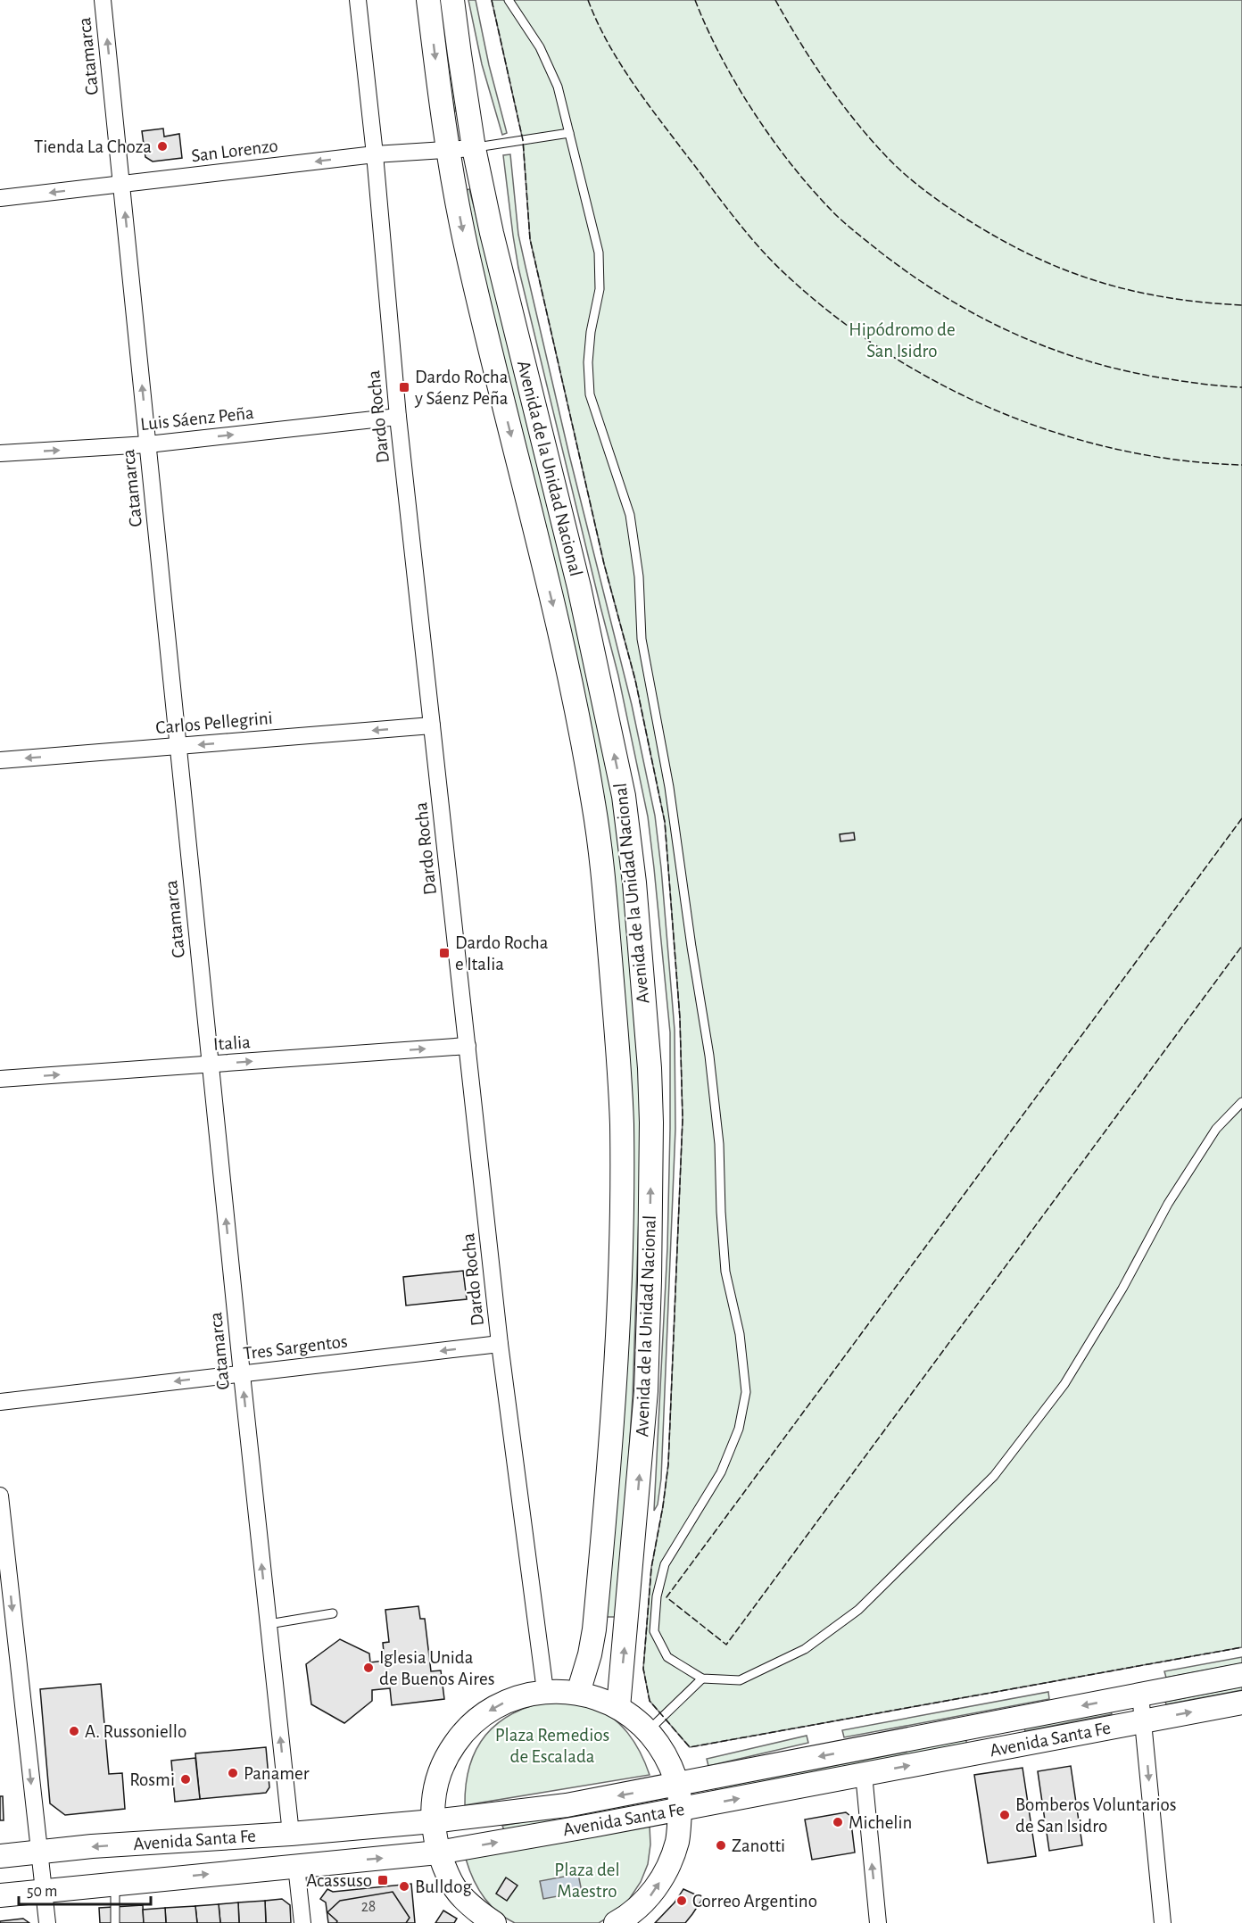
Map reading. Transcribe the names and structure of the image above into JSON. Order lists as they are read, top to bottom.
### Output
{
  "streets": {
    "main road": ["Avenida de la Unidad Nacional", "Avenida Santa Fe"],
    "street": [
      "Catamarca",
      "San Lorenzo",
      "Dardo Rocha",
      "Luis Sáenz Peña",
      "Carlos Pellegrini",
      "Italia",
      "Tres Sargentos"
    ]
  },
  "crossings": [
    ["Catamarca", "San Lorenzo"],
    ["Catamarca", "Luis Sáenz Peña"],
    ["Catamarca", "Carlos Pellegrini"],
    ["Catamarca", "Italia"],
    ["Catamarca", "Tres Sargentos"],
    ["Catamarca", "Avenida Santa Fe"],
    ["San Lorenzo", "Dardo Rocha"],
    ["San Lorenzo", "Avenida de la Unidad Nacional"],
    ["Dardo Rocha", "Luis Sáenz Peña"],
    ["Dardo Rocha", "Carlos Pellegrini"],
    ["Dardo Rocha", "Italia"],
    ["Dardo Rocha", "Tres Sargentos"]
  ],
  "one_way": [
    "Catamarca",
    "San Lorenzo",
    "Luis Sáenz Peña",
    "Carlos Pellegrini",
    "Italia",
    "Tres Sargentos"
  ],
  "parks": ["Hipódromo de San Isidro", "Plaza Remedios de Escalada", "Plaza del Maestro"],
  "places": {
    "other": [
      "Tienda La Choza",
      "Iglesia Unida de Buenos Aires",
      "A. Russoniello",
      "Panamer",
      "Rosmi",
      "Bomberos Voluntarios de San Isidro",
      "Michelin",
      "Zanotti",
      "Bulldog",
      "Correo Argentino"
    ],
    "transit": ["Dardo Rocha y Sáenz Peña", "Dardo Rocha e Italia", "Acassuso"]
  },
  "house_numbers": ["28"],
  "scale_bar": "50 m"
}
